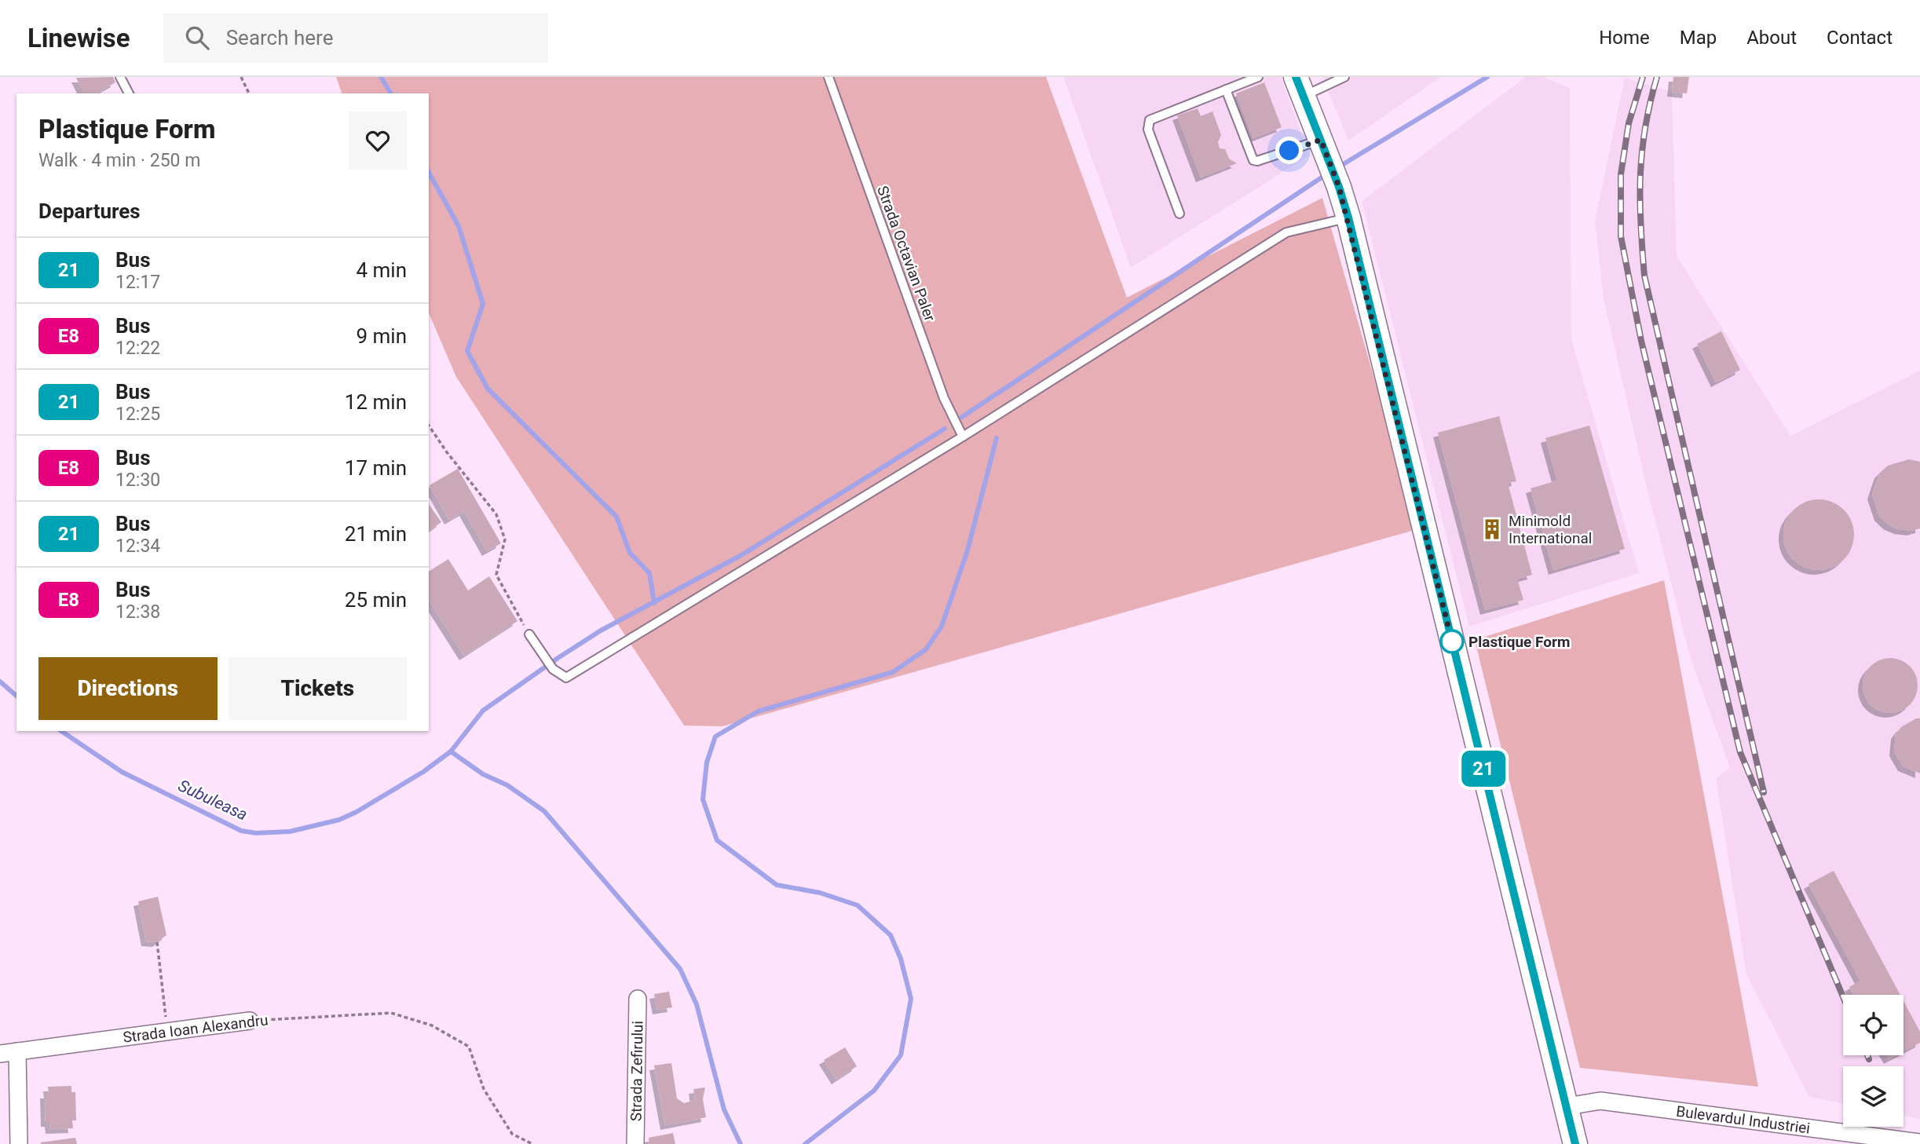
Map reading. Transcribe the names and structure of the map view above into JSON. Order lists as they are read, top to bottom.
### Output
{
  "streets": {
    "street": ["Strada Ioan Alexandru", "Strada Zefirului", "Bulevardul Industriei"],
    "lane": ["Strada Octavian Paler"]
  },
  "water": ["Subuleasa"],
  "places": {
    "building": ["Minimold International"],
    "other": ["Plastique Form"]
  },
  "lines": ["bus line 21"],
  "page": {
    "header": "Linewise",
    "search": "Search here",
    "nav": [
      "Home",
      "Map",
      "About",
      "Contact"
    ],
    "on_map": "21",
    "heading": [
      ["Plastique Form", "Walk · 4 min · 250 m"],
      "Departures"
    ],
    "list": [
      {
        "mark": "21",
        "name": "Bus",
        "note": "12:17",
        "value": "4 min"
      },
      {
        "mark": "E8",
        "name": "Bus",
        "note": "12:22",
        "value": "9 min"
      },
      {
        "mark": "21",
        "name": "Bus",
        "note": "12:25",
        "value": "12 min"
      },
      {
        "mark": "E8",
        "name": "Bus",
        "note": "12:30",
        "value": "17 min"
      },
      {
        "mark": "21",
        "name": "Bus",
        "note": "12:34",
        "value": "21 min"
      },
      {
        "mark": "E8",
        "name": "Bus",
        "note": "12:38",
        "value": "25 min"
      }
    ],
    "buttons": ["Directions", "Tickets"]
  }
}
